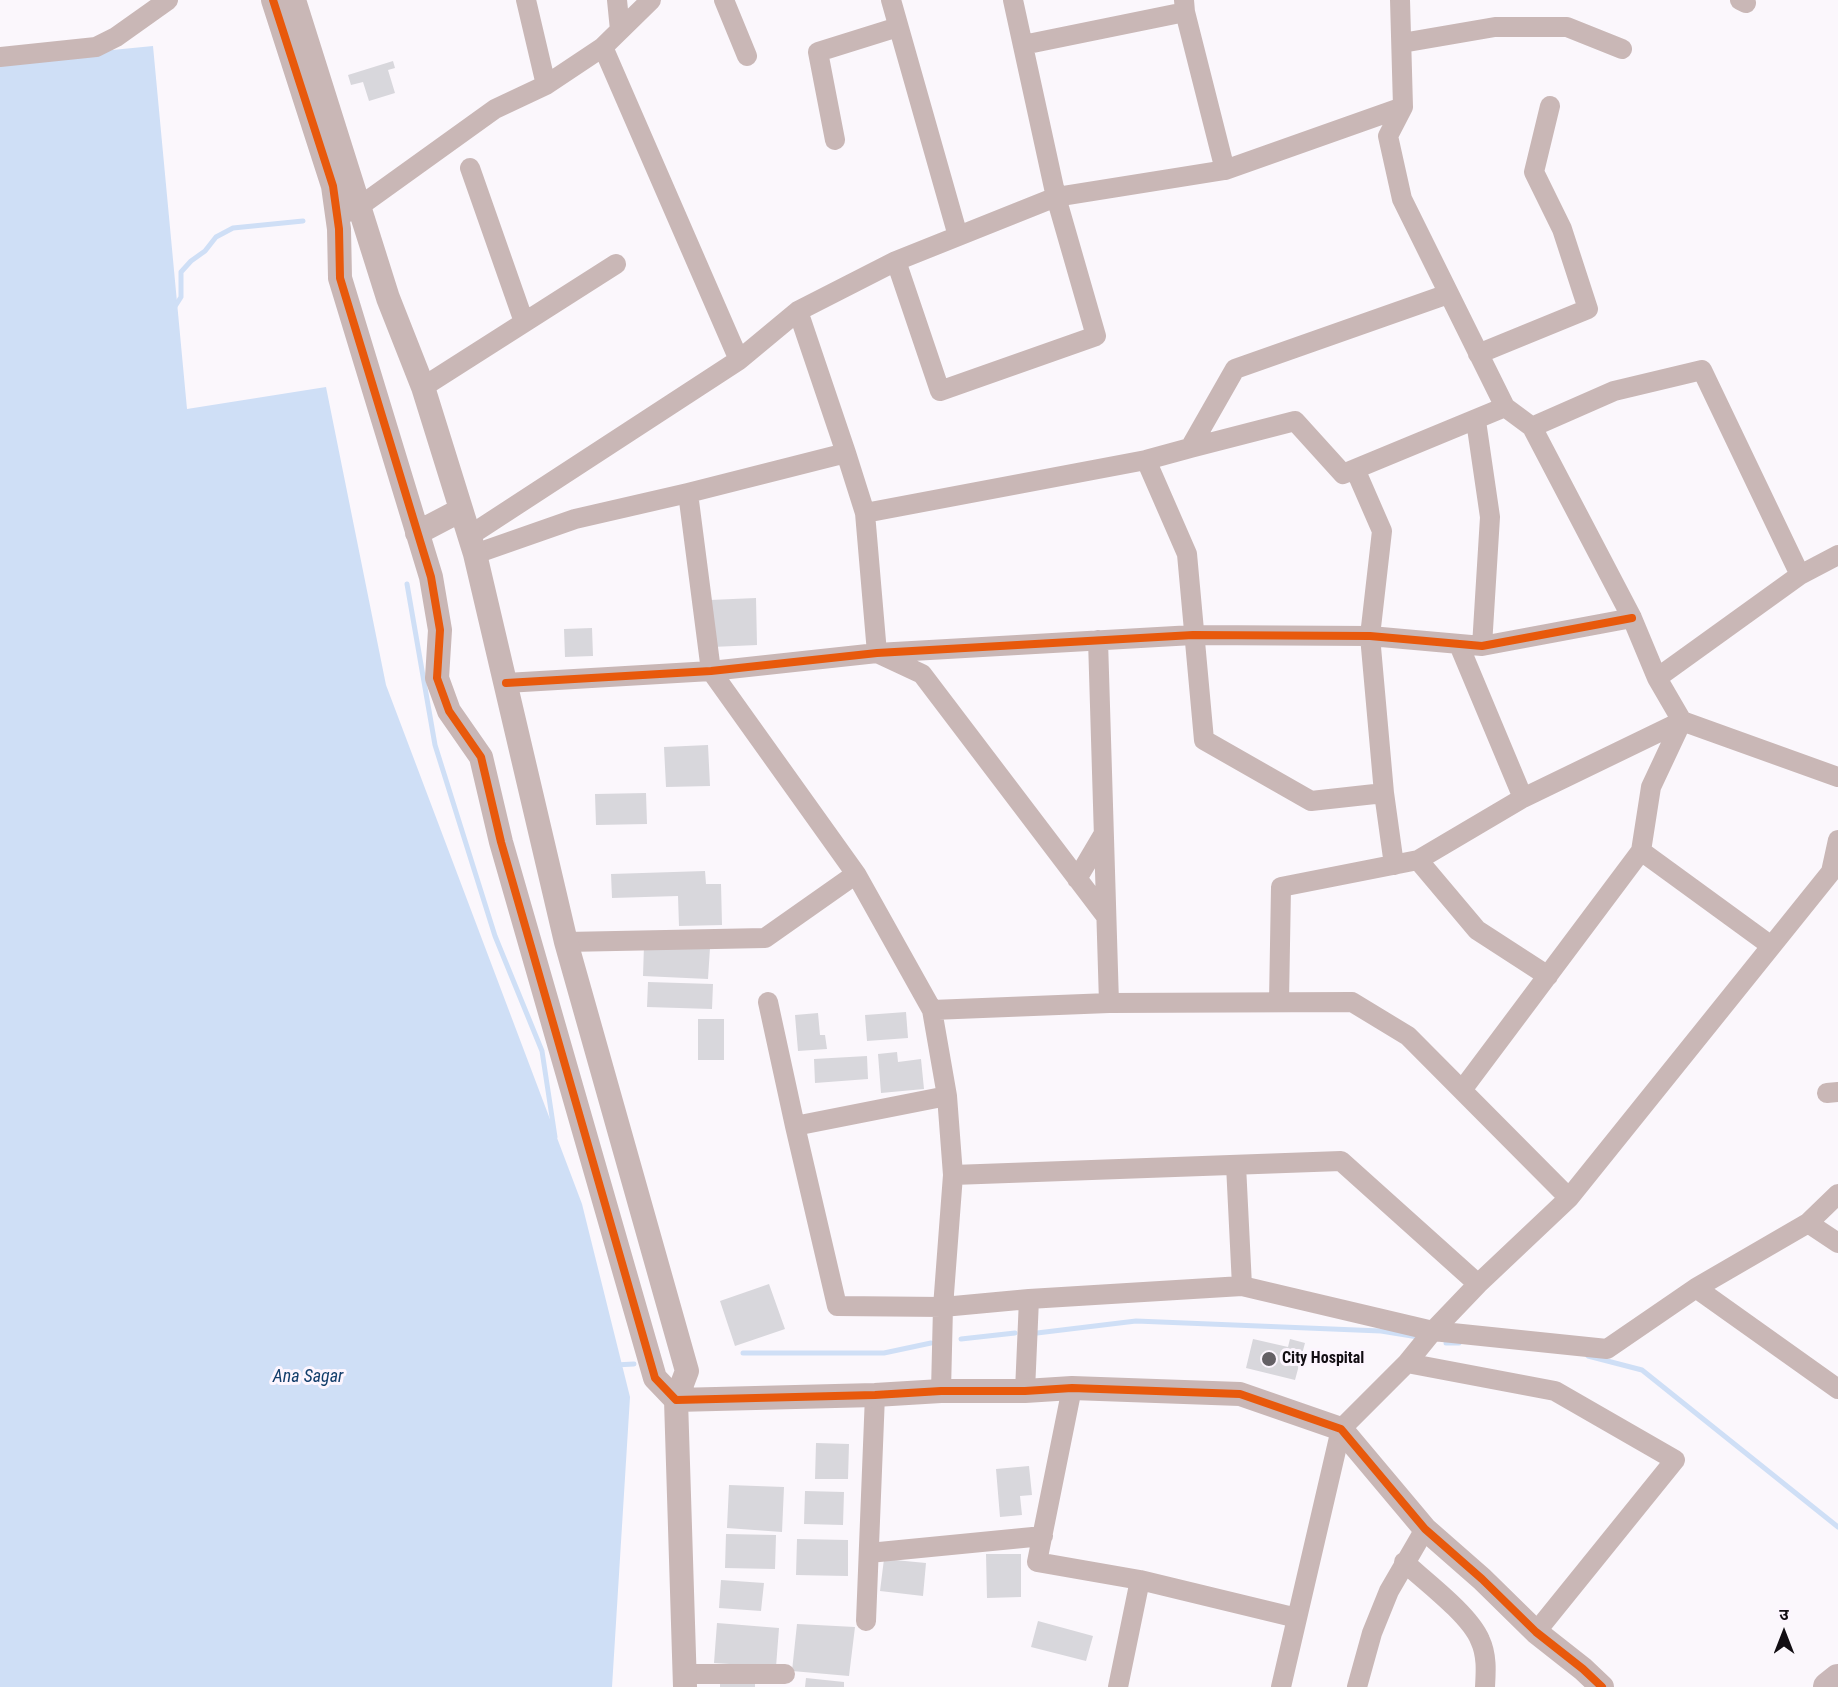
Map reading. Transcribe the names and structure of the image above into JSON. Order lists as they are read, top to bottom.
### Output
{
  "water": ["Ana Sagar"],
  "places": ["City Hospital"],
  "north": "top"
}
